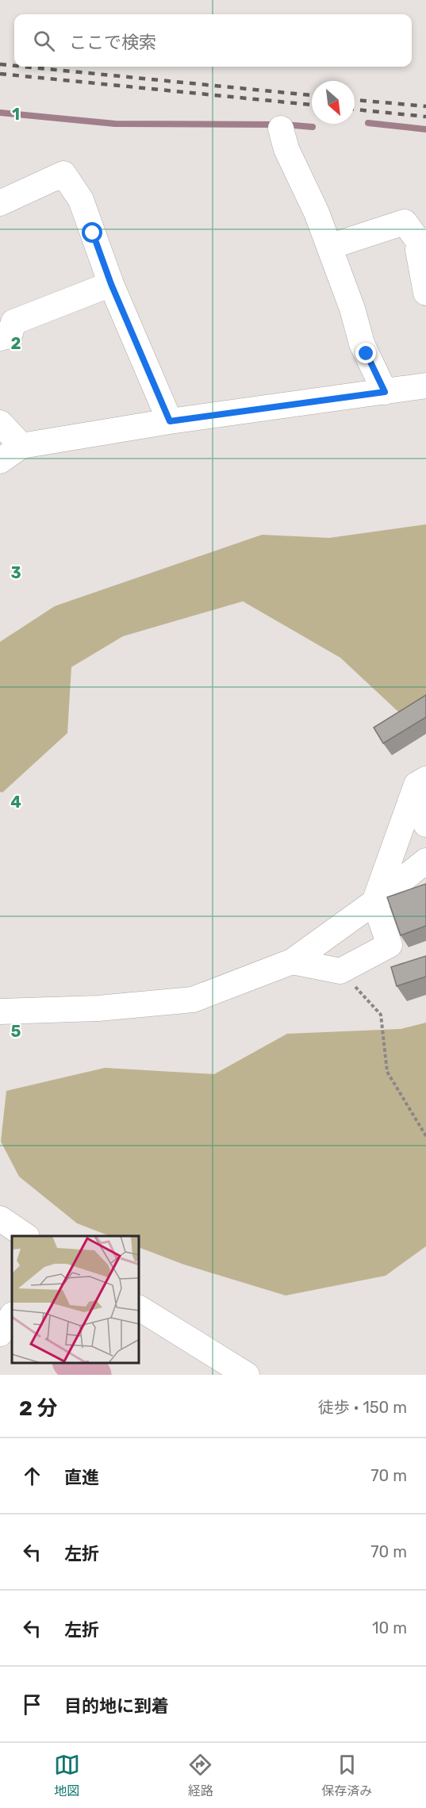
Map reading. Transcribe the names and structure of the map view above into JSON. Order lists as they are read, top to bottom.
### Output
{
  "north": "bottom right",
  "page": {
    "search": "ここで検索",
    "heading": ["2 分", "徒歩 · 150 m"],
    "list": [
      ["直進", "70 m"],
      ["左折", "70 m"],
      ["左折", "10 m"],
      "目的地に到着"
    ],
    "nav": ["地図", "経路", "保存済み"]
  },
  "grid": {
    "rows": [
      "1",
      "2",
      "3",
      "4",
      "5"
    ]
  }
}
